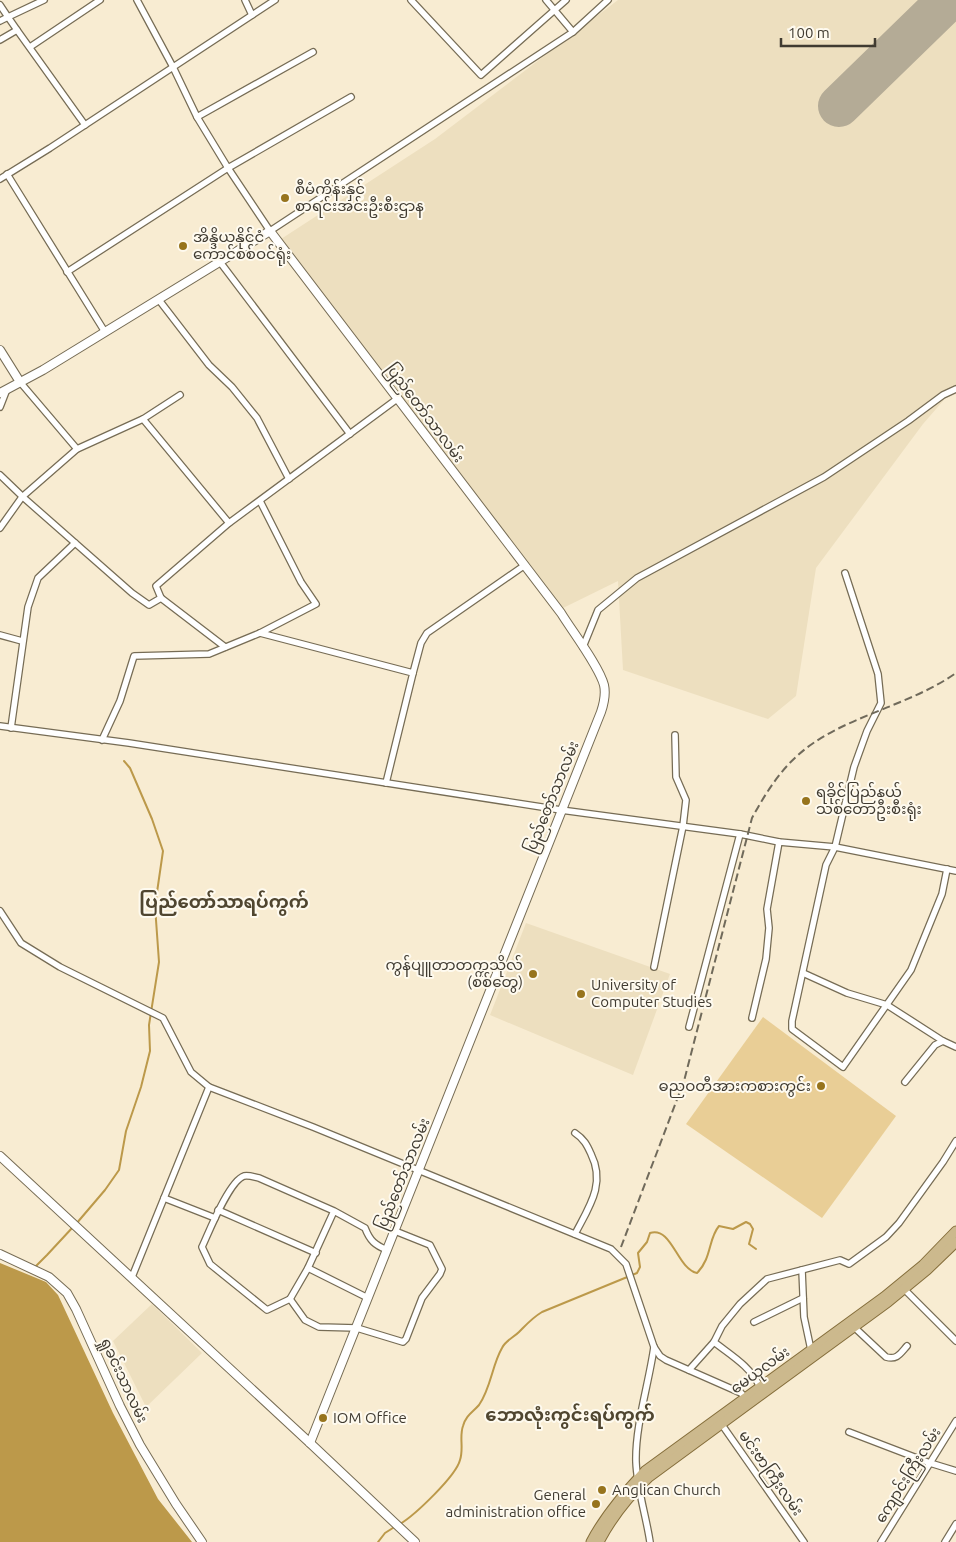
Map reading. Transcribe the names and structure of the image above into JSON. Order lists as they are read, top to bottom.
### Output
{
  "streets": {
    "main road": ["မေယုလမ်း"],
    "street": [
      "ပြည်တော်သာလမ်း",
      "ရှုခင်းသာလမ်း",
      "မင်းဗာကြီးလမ်း",
      "ကျောင်းကြီးလမ်း"
    ]
  },
  "crossings": [
    ["မေယုလမ်း", "မင်းဗာကြီးလမ်း"]
  ],
  "districts": ["ပြည်တော်သာရပ်ကွက်", "ဘောလုံးကွင်းရပ်ကွက်"],
  "places": [
    "စီမံကိန်းနှင့် စာရင်းအင်းဦးစီးဌာန",
    "အိန္ဒိယနိုင်ငံ ကောင်စစ်ဝင်ရုံး",
    "ရခိုင်ပြည်နယ် သစ်တောဦးစီးရုံး",
    "ကွန်ပျူတာတက္ကသိုလ် (စစ်တွေ)",
    "University of Computer Studies",
    "ဓညဝတီအားကစားကွင်း",
    "IOM Office",
    "Anglican Church",
    "General administration office"
  ],
  "scale_bar": "100 m"
}
